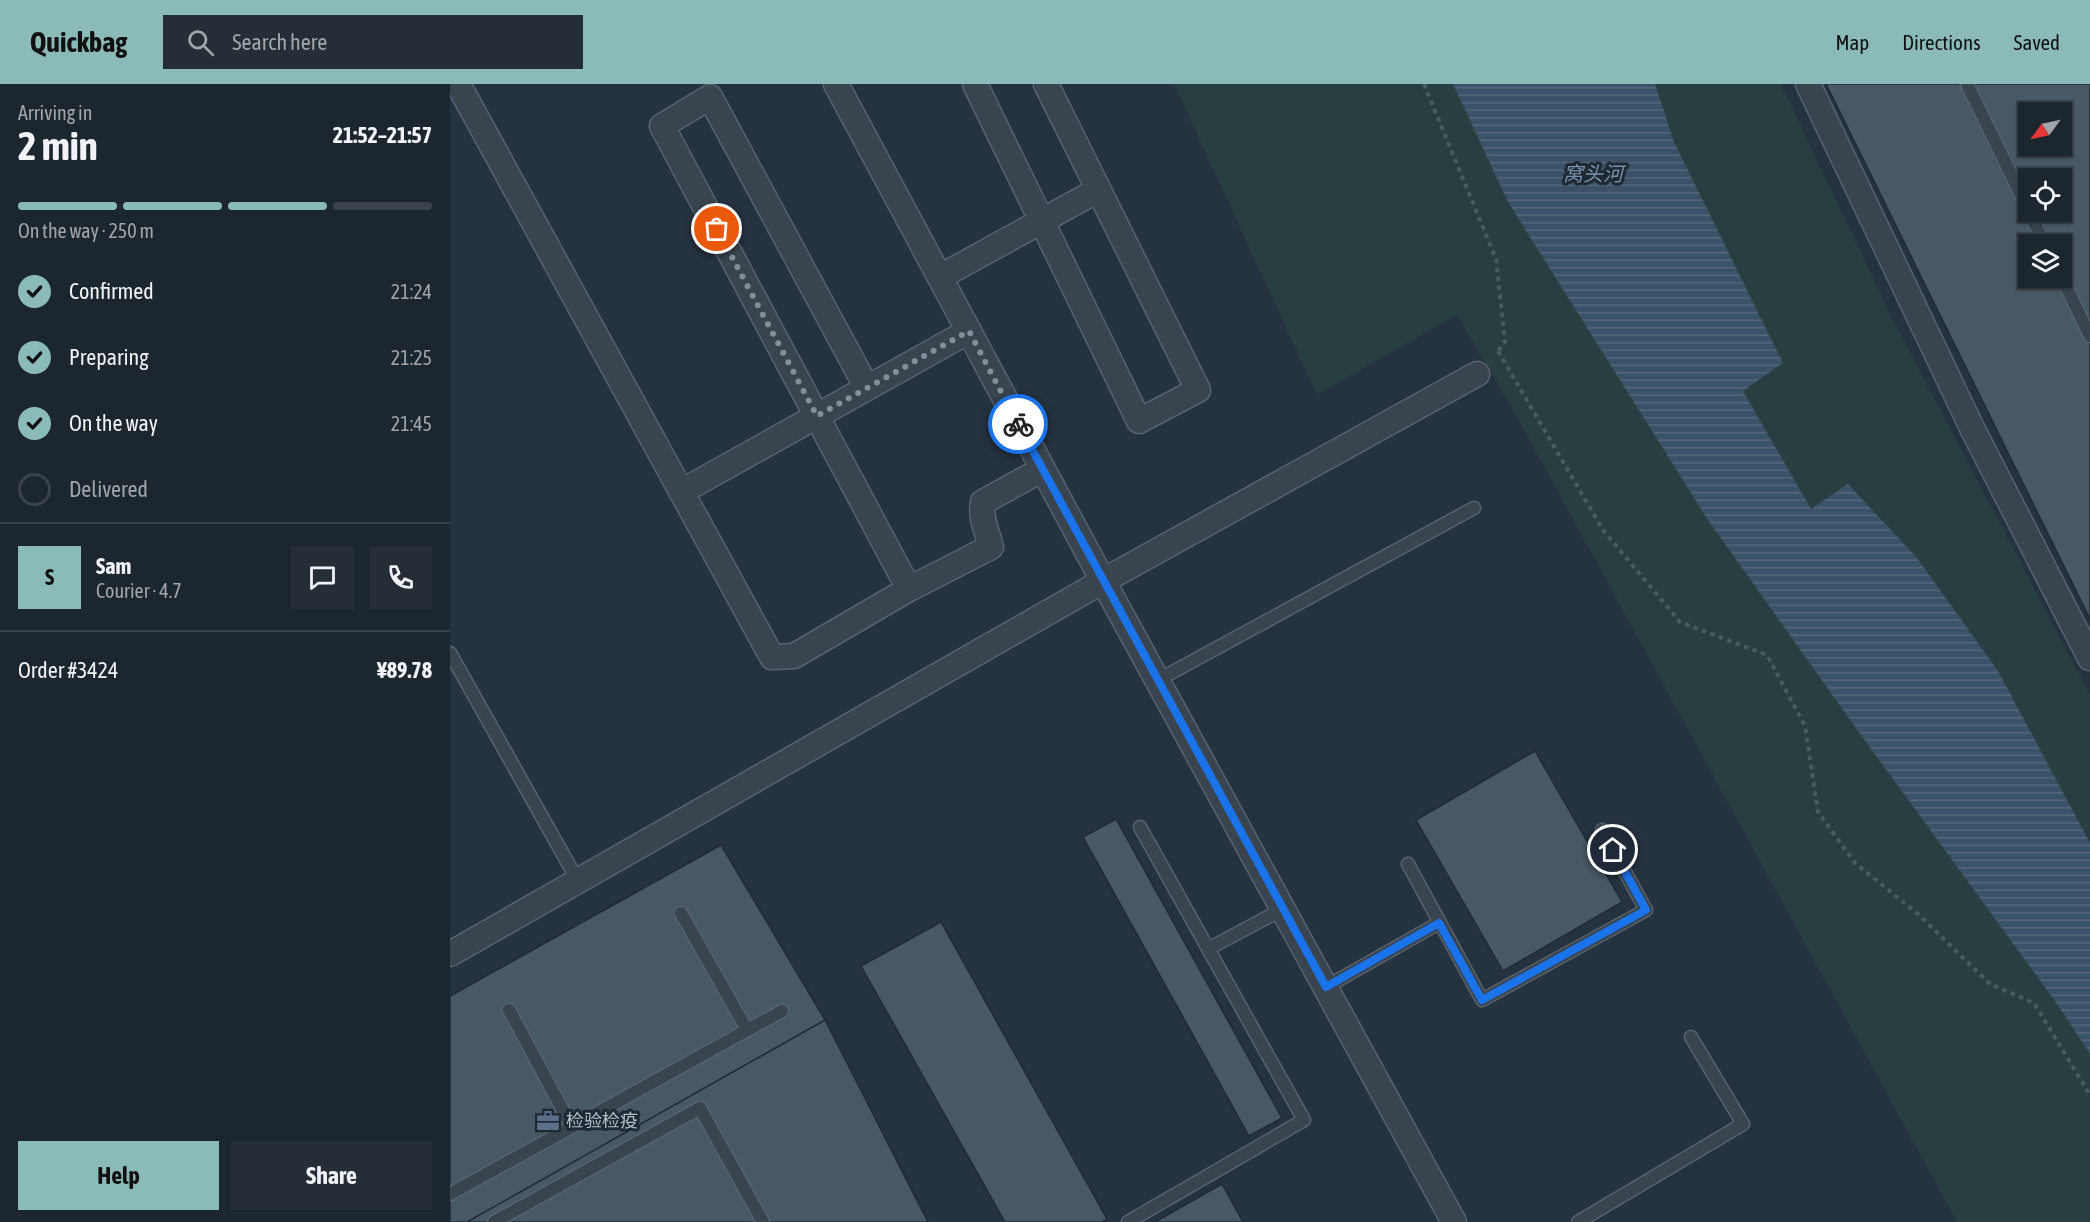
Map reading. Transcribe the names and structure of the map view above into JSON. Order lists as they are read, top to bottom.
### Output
{
  "water": ["窝头河"],
  "places": {
    "office": ["检验检疫"]
  },
  "north": "bottom left",
  "page": {
    "header": "Quickbag",
    "search": "Search here",
    "nav": ["Map", "Directions", "Saved"],
    "heading": ["2 min", "Arriving in", "21:52–21:57"],
    "panel": [
      "Sam",
      "Courier · 4.7",
      "Order #3424",
      "¥89.78"
    ],
    "bar": "On the way · 250 m",
    "list": [
      ["Confirmed", "21:24"],
      ["Preparing", "21:25"],
      ["On the way", "21:45"],
      "Delivered"
    ],
    "round": "S",
    "buttons": ["Help", "Share"]
  }
}
